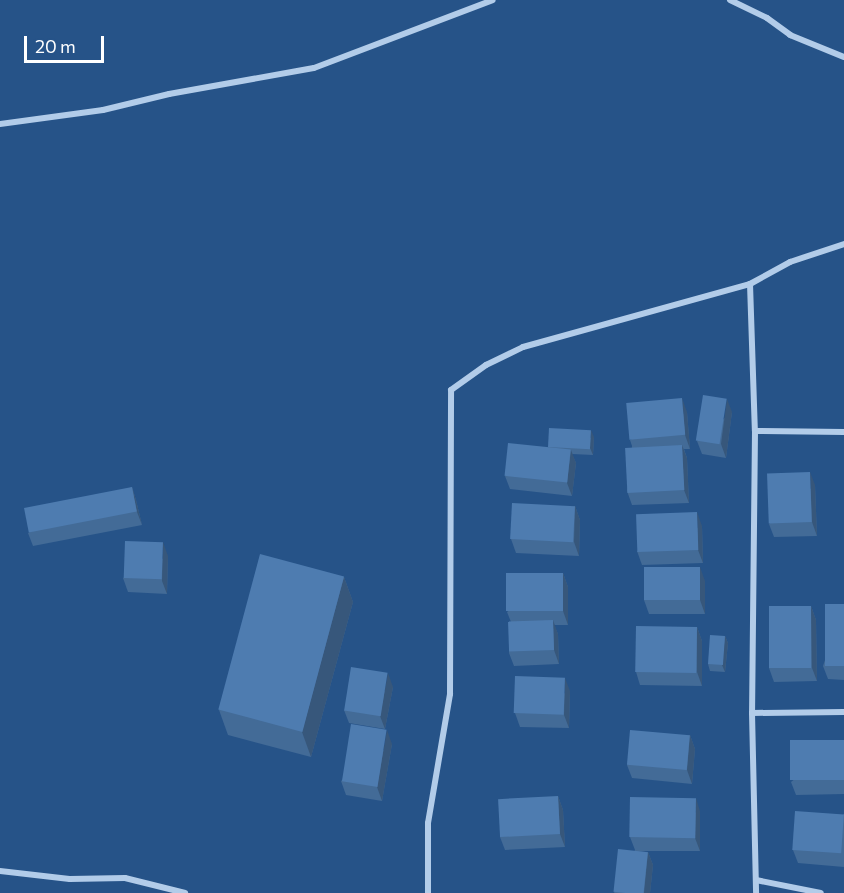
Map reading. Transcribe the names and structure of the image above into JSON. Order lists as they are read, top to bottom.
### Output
{
  "scale_bar": "20 m"
}
